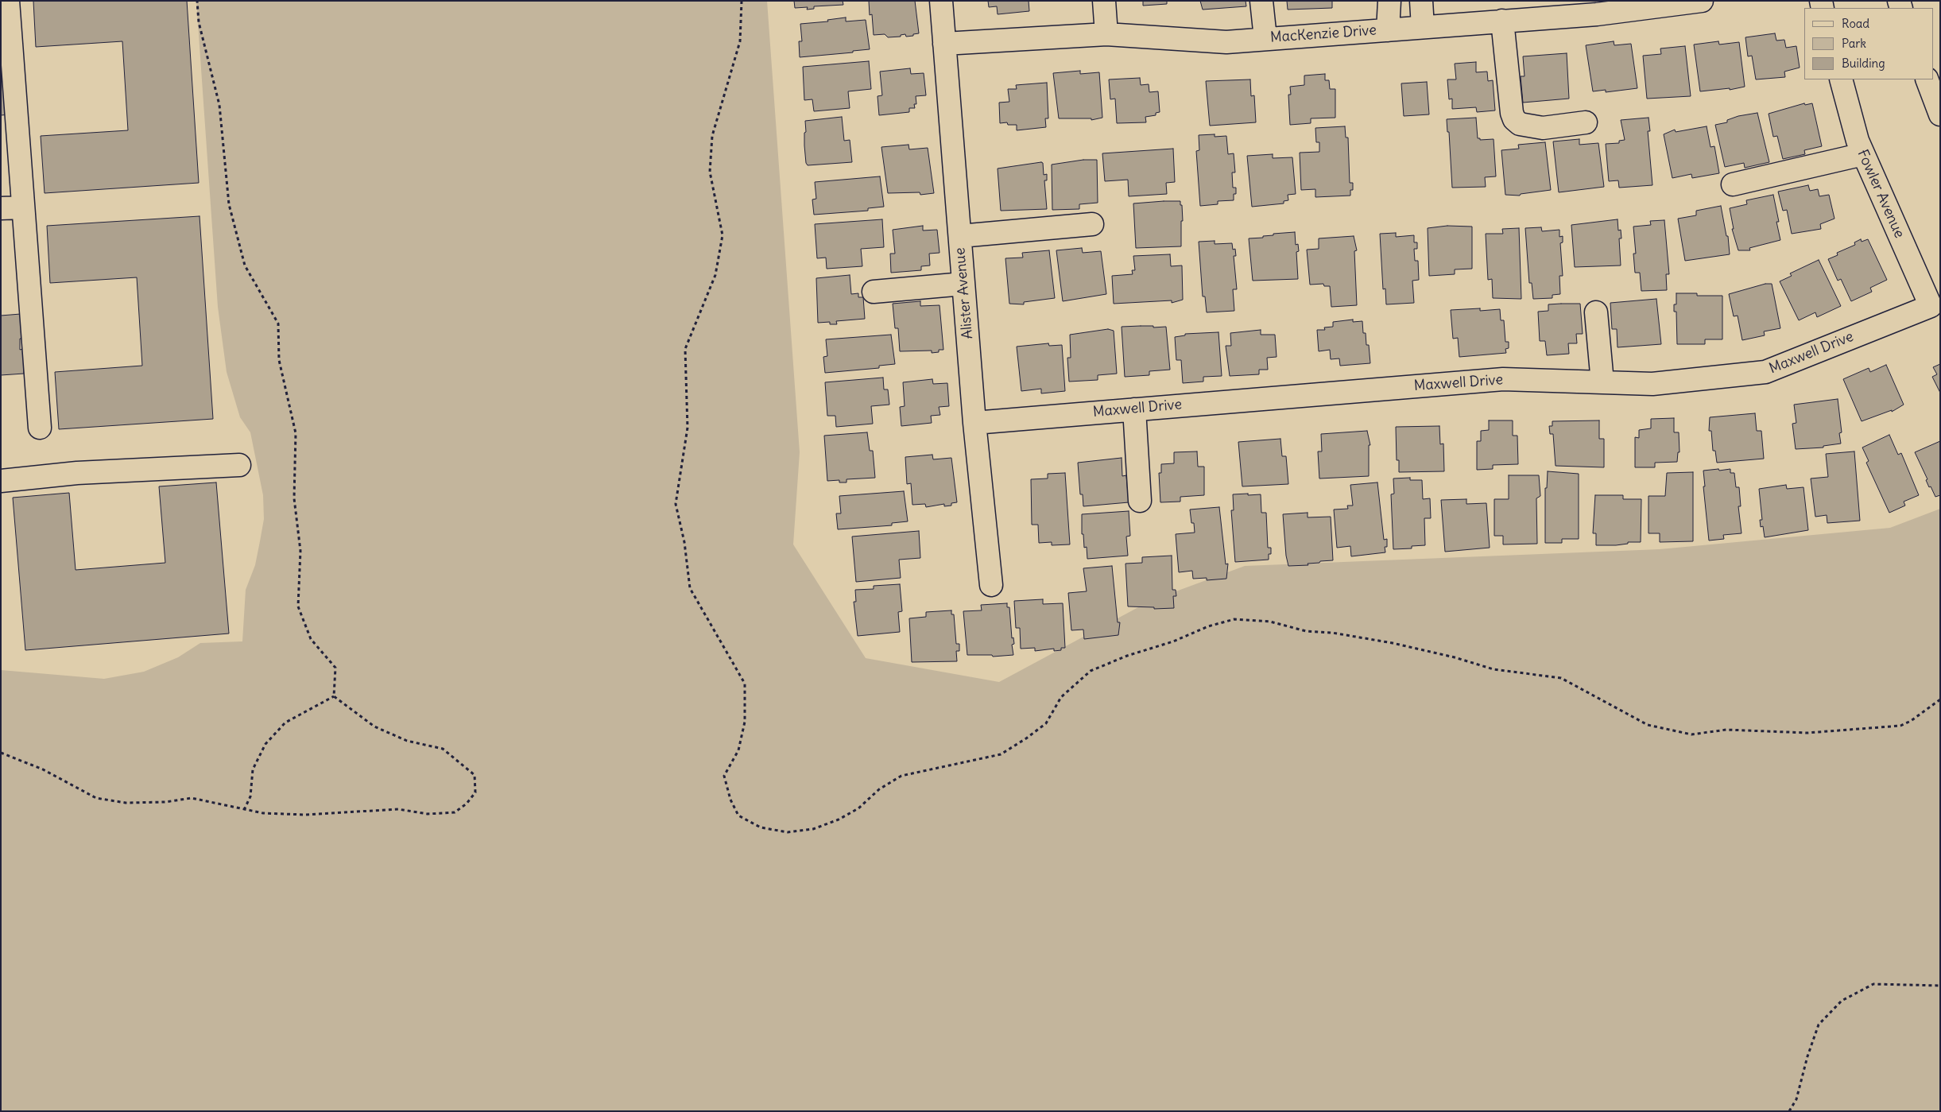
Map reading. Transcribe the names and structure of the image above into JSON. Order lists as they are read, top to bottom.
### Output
{
  "streets": {
    "street": [
      "MacKenzie Drive",
      "Fowler Avenue",
      "Alister Avenue",
      "Maxwell Drive"
    ]
  },
  "crossings": [
    ["MacKenzie Drive", "Alister Avenue"],
    ["Fowler Avenue", "Maxwell Drive"],
    ["Alister Avenue", "Maxwell Drive"]
  ],
  "legend": ["Road", "Park", "Building"]
}
